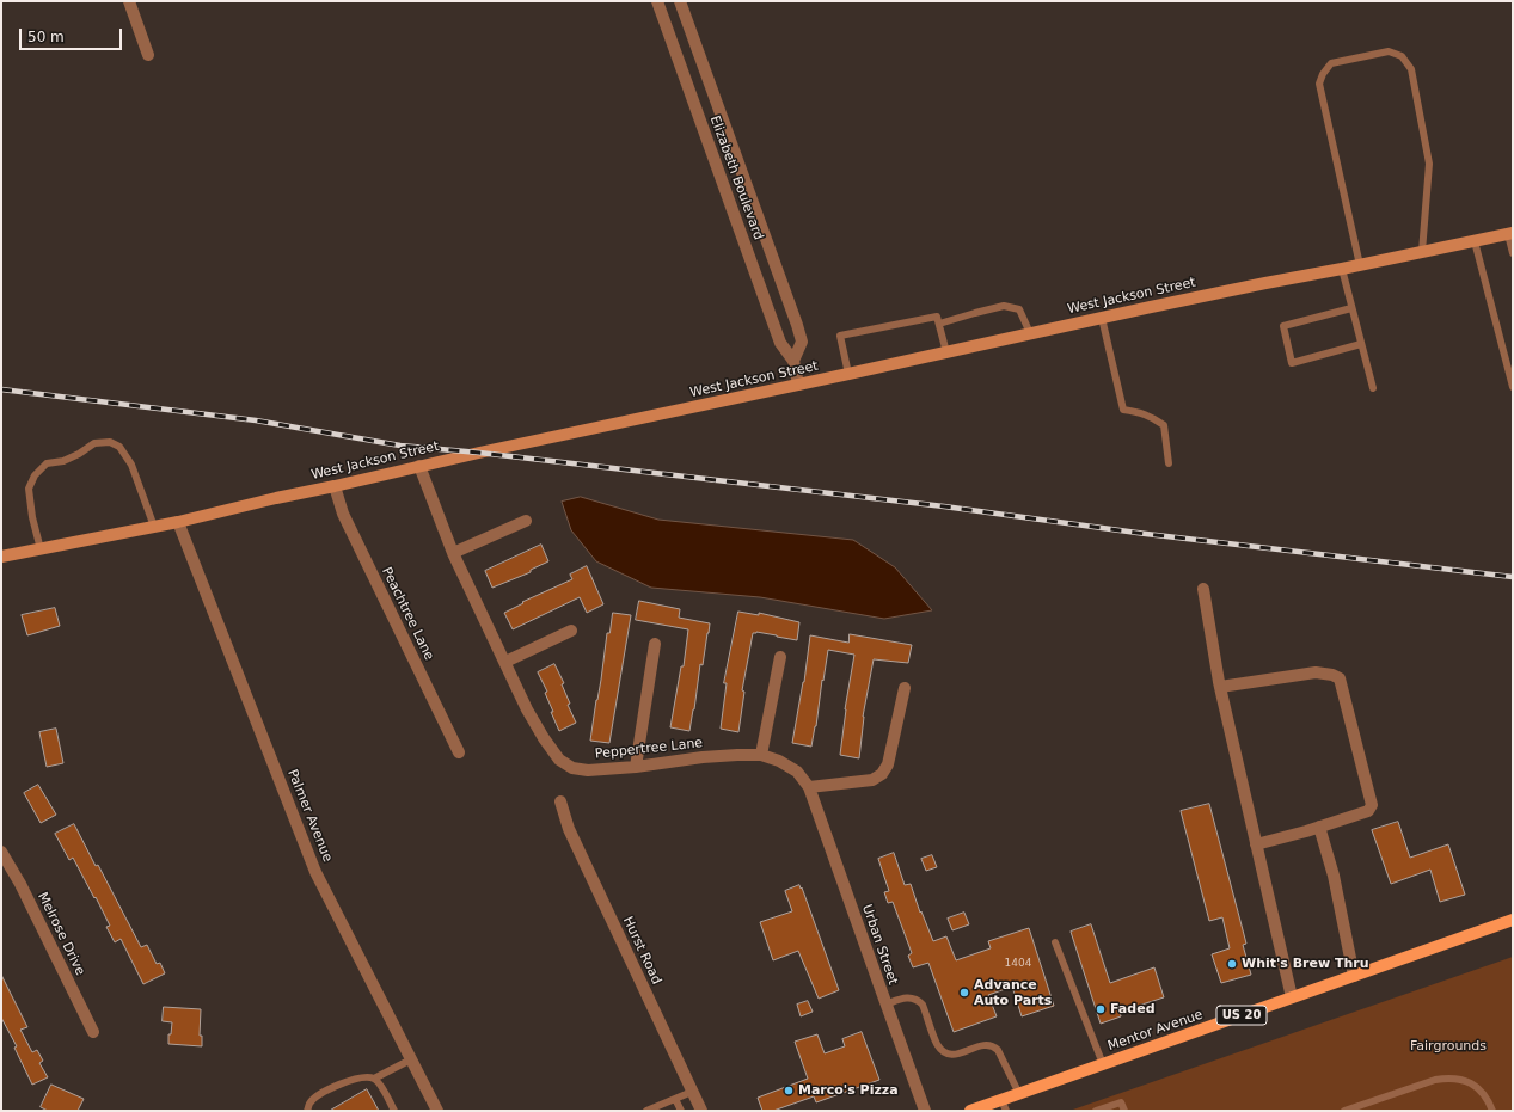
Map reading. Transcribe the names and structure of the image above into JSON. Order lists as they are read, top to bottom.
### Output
{
  "streets": {
    "main road": ["US 20", "Mentor Avenue"],
    "street": [
      "Elizabeth Boulevard",
      "West Jackson Street",
      "Peachtree Lane",
      "Peppertree Lane",
      "Palmer Avenue",
      "Melrose Drive",
      "Urban Street",
      "Hurst Road"
    ]
  },
  "crossings": [
    ["Elizabeth Boulevard", "West Jackson Street"],
    ["West Jackson Street", "Peachtree Lane"],
    ["West Jackson Street", "Peppertree Lane"],
    ["West Jackson Street", "Palmer Avenue"],
    ["Peppertree Lane", "Urban Street"]
  ],
  "parks": ["Fairgrounds"],
  "places": [
    "Whit's Brew Thru",
    "Advance Auto Parts",
    "Faded",
    "Marco's Pizza"
  ],
  "house_numbers": ["1404"],
  "scale_bar": "50 m"
}
